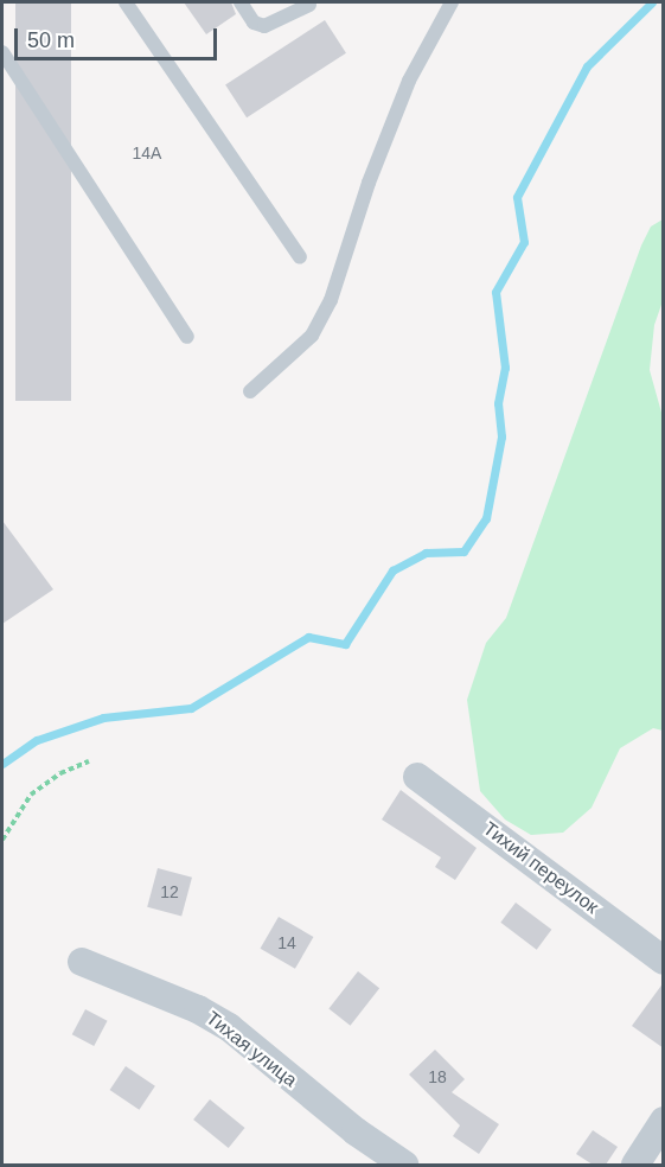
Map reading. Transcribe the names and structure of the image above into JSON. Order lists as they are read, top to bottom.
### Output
{
  "streets": {
    "street": ["Тихий переулок", "Тихая улица"]
  },
  "house_numbers": [
    "14А",
    "12",
    "14",
    "18"
  ],
  "scale_bar": "50 m"
}
